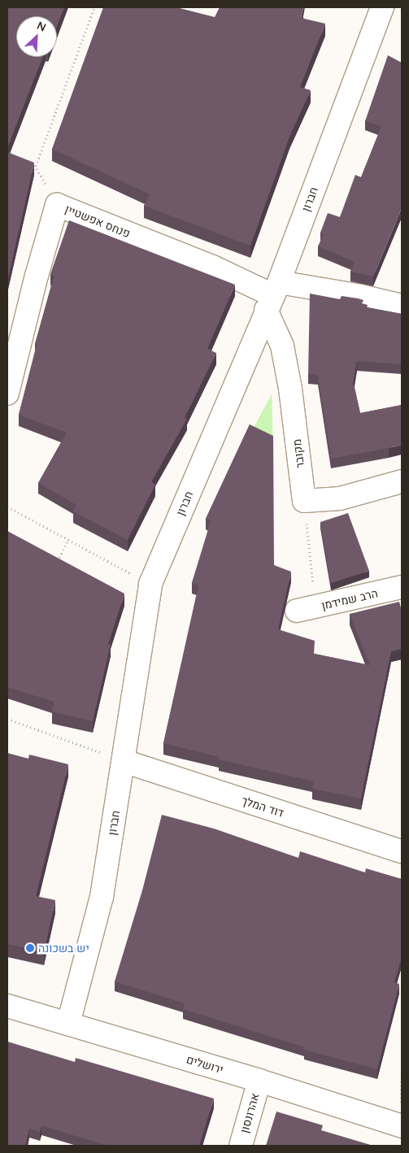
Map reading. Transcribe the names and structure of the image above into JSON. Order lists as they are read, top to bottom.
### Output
{
  "streets": {
    "street": [
      "חברון",
      "פנחס אפשטיין",
      "מקובר",
      "הרב שמידמן",
      "דוד המלך",
      "ירושלים",
      "אהרונסון"
    ]
  },
  "crossings": [
    ["חברון", "פנחס אפשטיין"],
    ["חברון", "מקובר"],
    ["חברון", "דוד המלך"],
    ["חברון", "ירושלים"],
    ["פנחס אפשטיין", "מקובר"],
    ["ירושלים", "אהרונסון"]
  ],
  "places": ["יש בשכונה"],
  "north": "top right"
}
